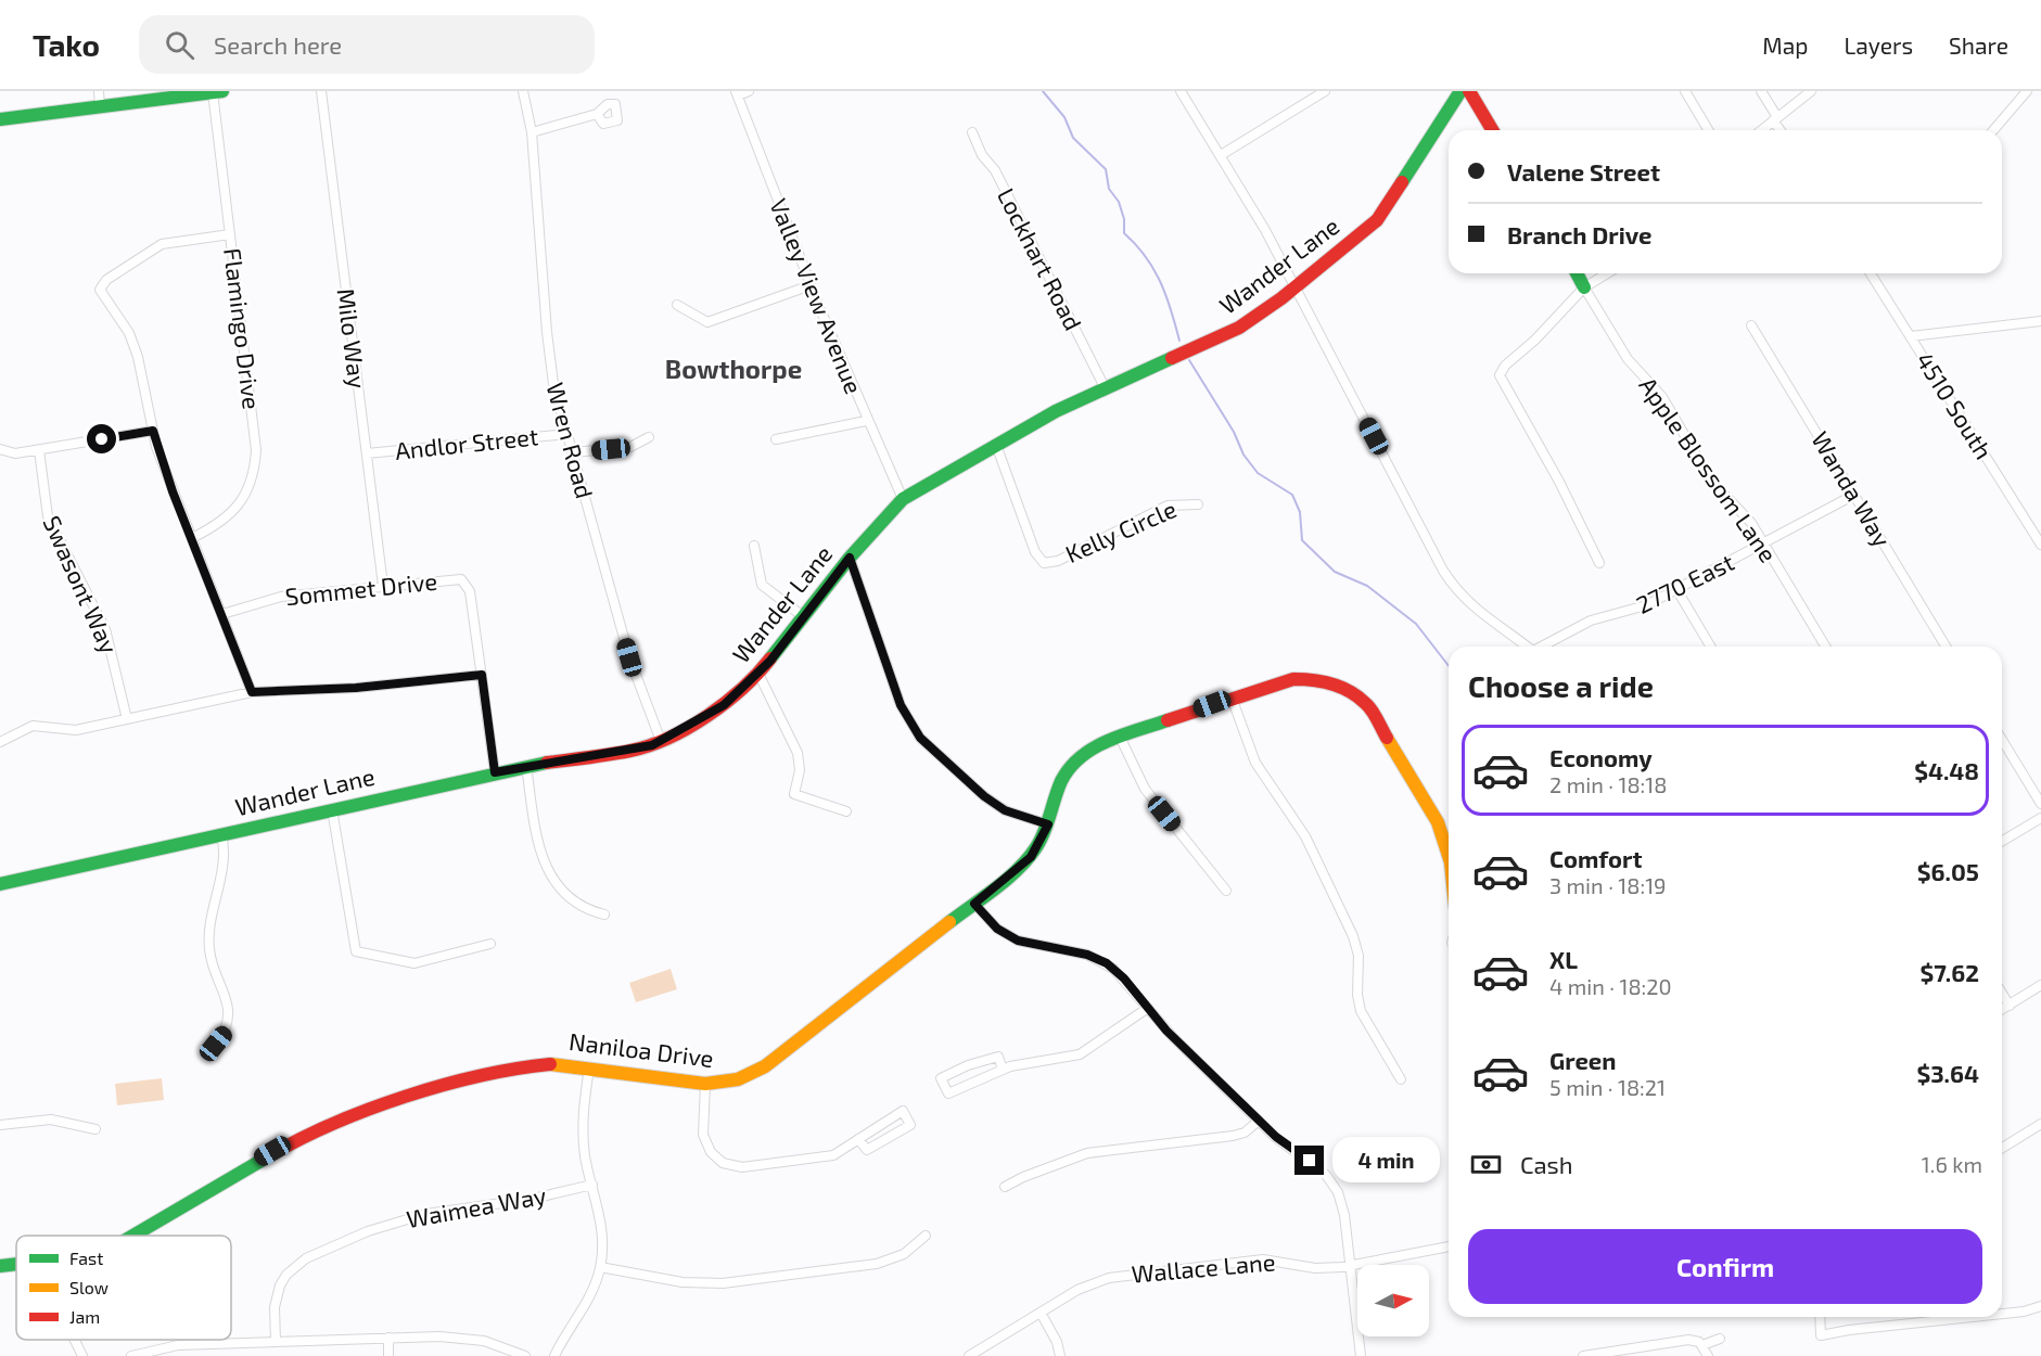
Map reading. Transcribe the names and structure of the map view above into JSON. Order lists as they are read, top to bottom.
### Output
{
  "streets": {
    "street": [
      "Lockhart Road",
      "Wander Lane",
      "Valley View Avenue",
      "Flamingo Drive",
      "Milo Way",
      "4510 South",
      "Wren Road",
      "Andlor Street",
      "Apple Blossom Lane",
      "Wanda Way",
      "Kelly Circle",
      "2770 East",
      "Swasont Way",
      "Sommet Drive",
      "Naniloa Drive",
      "Waimea Way",
      "Wallace Lane"
    ]
  },
  "crossings": [
    ["Lockhart Road", "Wander Lane"],
    ["Wander Lane", "Valley View Avenue"],
    ["Wander Lane", "Wren Road"],
    ["Wander Lane", "Kelly Circle"],
    ["Wander Lane", "Sommet Drive"],
    ["Milo Way", "Andlor Street"],
    ["Milo Way", "Sommet Drive"],
    ["Wren Road", "Andlor Street"],
    ["Apple Blossom Lane", "2770 East"],
    ["Wanda Way", "2770 East"]
  ],
  "districts": ["Bowthorpe"],
  "legend": ["Fast", "Slow", "Jam"],
  "north": "right",
  "page": {
    "header": "Tako",
    "search": "Search here",
    "nav": ["Map", "Layers", "Share"],
    "banner": ["Valene Street", "Branch Drive"],
    "heading": "Choose a ride",
    "list": [
      {
        "name": "Economy",
        "note": "2 min · 18:18",
        "value": "$4.48"
      },
      {
        "name": "Comfort",
        "note": "3 min · 18:19",
        "value": "$6.05"
      },
      {
        "name": "XL",
        "note": "4 min · 18:20",
        "value": "$7.62"
      },
      {
        "name": "Green",
        "note": "5 min · 18:21",
        "value": "$3.64"
      }
    ],
    "pay": ["Cash", "1.6 km"],
    "bubble": "4 min",
    "buttons": "Confirm"
  }
}
